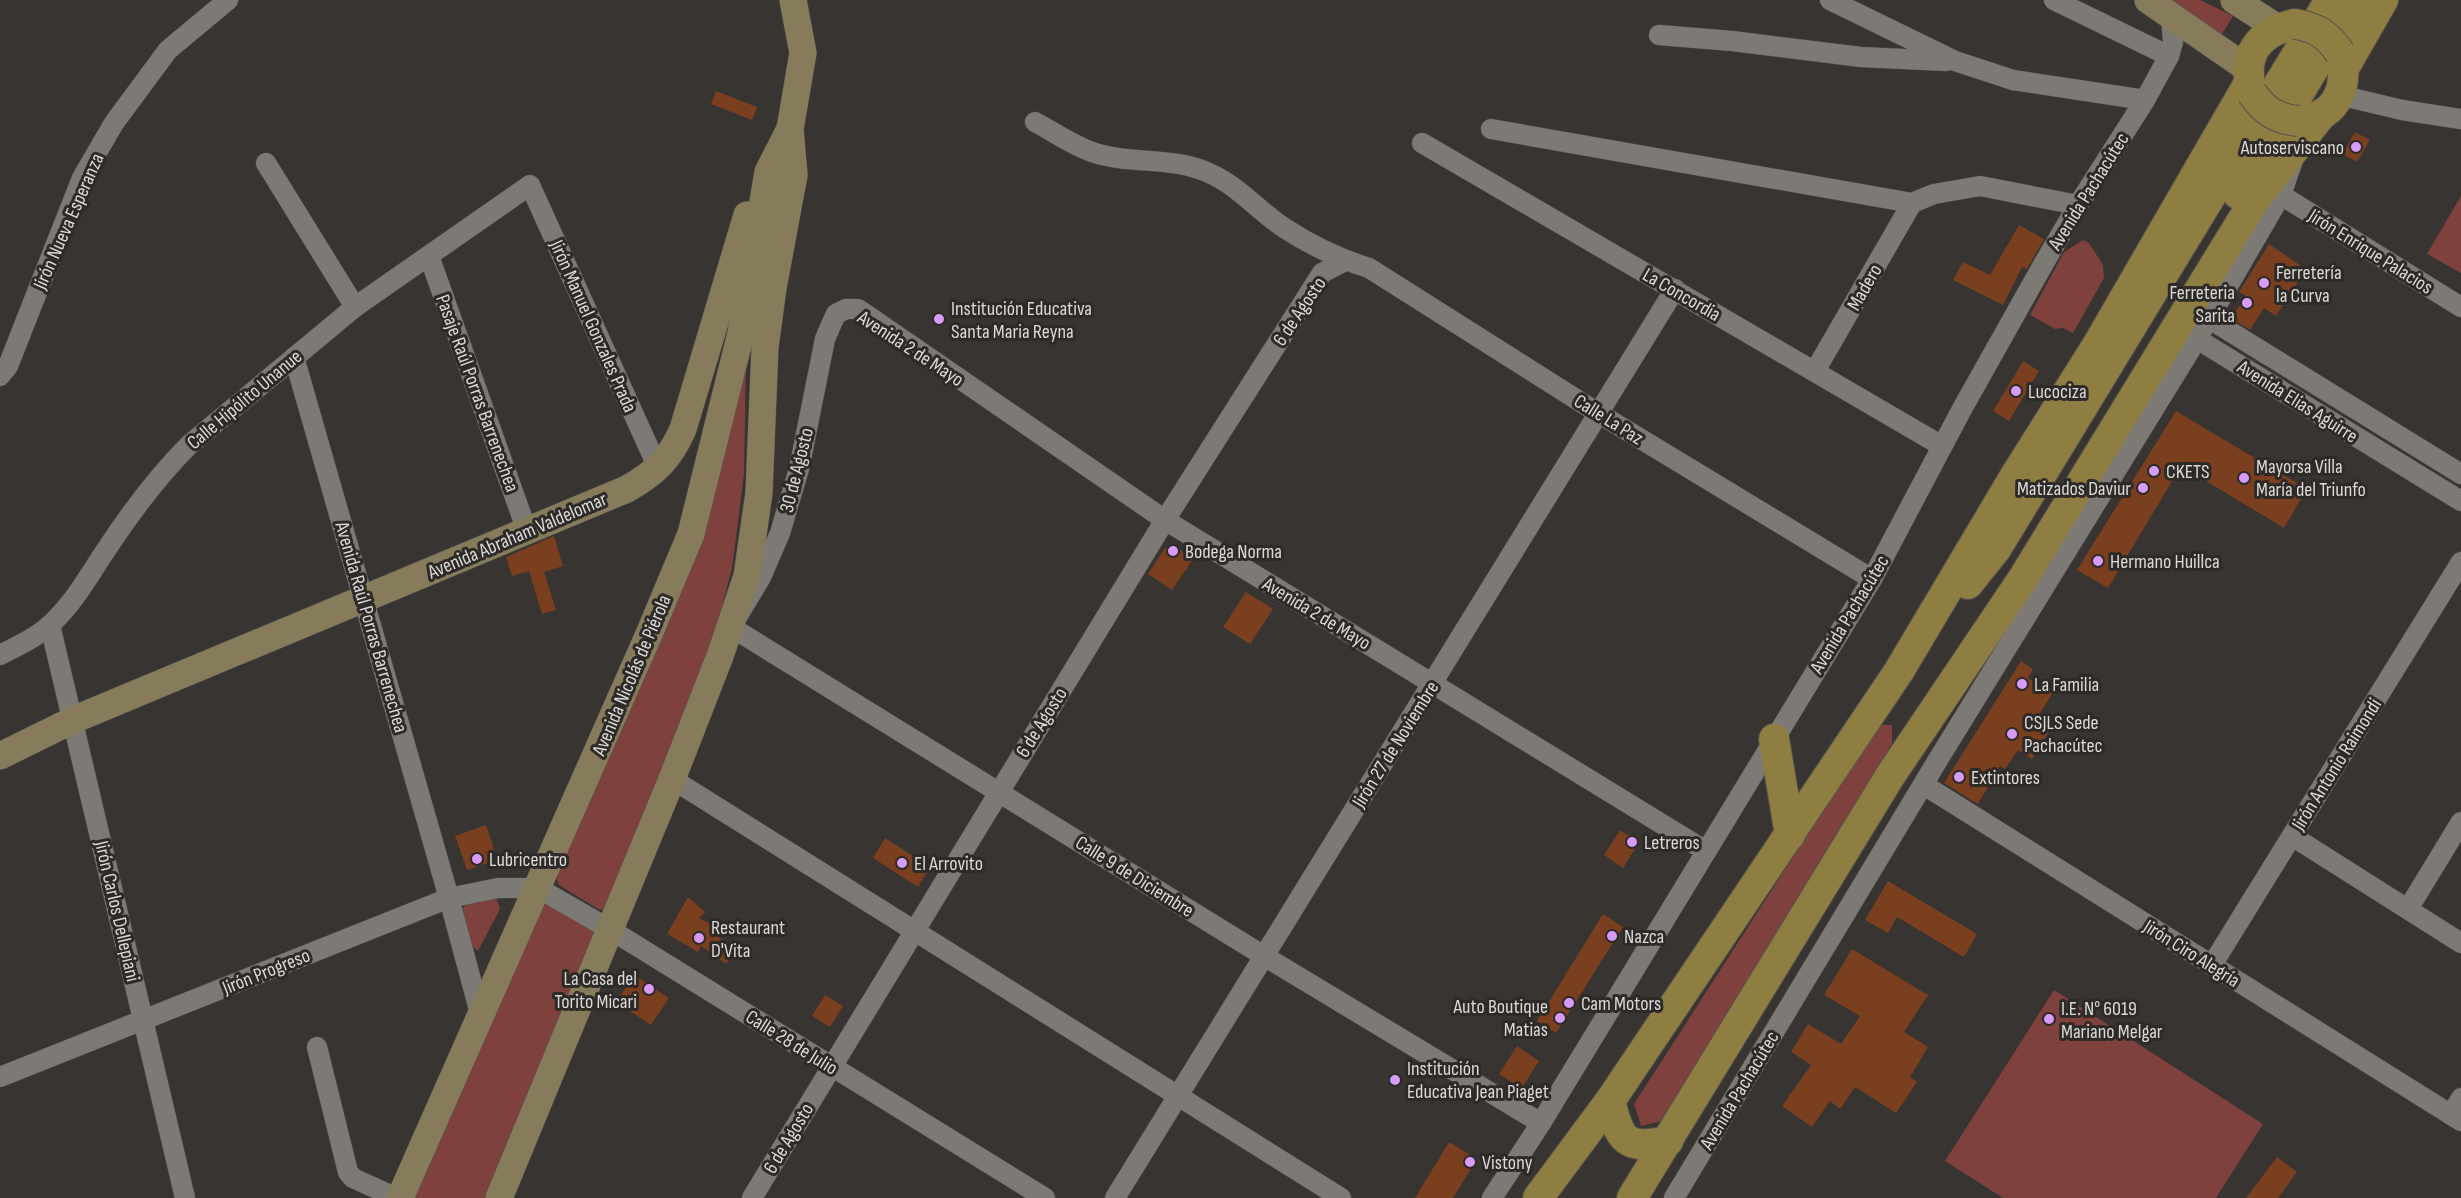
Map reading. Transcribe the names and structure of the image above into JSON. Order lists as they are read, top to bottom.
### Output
{
  "streets": {
    "main road": ["Avenida Pachacútec", "Avenida Abraham Valdelomar", "Avenida Nicolás de Piérola"],
    "street": [
      "Jirón Nueva Esperanza",
      "Jirón Enrique Palacios",
      "Madero",
      "La Concordia",
      "6 de Agosto",
      "Jirón Manuel Gonzales Prada",
      "Avenida 2 de Mayo",
      "Pasaje Raúl Porras Barrenechea",
      "Calle Hipólito Unanue",
      "Avenida Elias Aguirre",
      "Calle La Paz",
      "30 de Agosto",
      "Avenida Raúl Porras Barrenechea",
      "Jirón 27 de Noviembre",
      "Jirón Antonio Raimondi",
      "Calle 9 de Diciembre",
      "Jirón Carlos Dellepiani",
      "Jirón Ciro Alegría",
      "Jirón Progreso",
      "Calle 28 de Julio"
    ]
  },
  "crossings": [
    ["Avenida Pachacútec", "Jirón Enrique Palacios"],
    ["Avenida Pachacútec", "La Concordia"],
    ["Avenida Pachacútec", "Avenida 2 de Mayo"],
    ["Avenida Pachacútec", "Avenida Elias Aguirre"],
    ["Avenida Pachacútec", "Calle La Paz"],
    ["Avenida Pachacútec", "Calle 9 de Diciembre"],
    ["Avenida Pachacútec", "Jirón Ciro Alegría"],
    ["Madero", "La Concordia"],
    ["La Concordia", "Jirón 27 de Noviembre"],
    ["6 de Agosto", "Avenida 2 de Mayo"],
    ["6 de Agosto", "Calle La Paz"],
    ["6 de Agosto", "Calle 9 de Diciembre"],
    ["6 de Agosto", "Calle 28 de Julio"],
    ["Jirón Manuel Gonzales Prada", "Calle Hipólito Unanue"],
    ["Jirón Manuel Gonzales Prada", "Avenida Abraham Valdelomar"],
    ["Avenida 2 de Mayo", "30 de Agosto"],
    ["Avenida 2 de Mayo", "Jirón 27 de Noviembre"],
    ["Pasaje Raúl Porras Barrenechea", "Calle Hipólito Unanue"],
    ["Pasaje Raúl Porras Barrenechea", "Avenida Abraham Valdelomar"],
    ["Calle Hipólito Unanue", "Avenida Raúl Porras Barrenechea"],
    ["Calle Hipólito Unanue", "Jirón Carlos Dellepiani"],
    ["Calle La Paz", "Jirón 27 de Noviembre"],
    ["30 de Agosto", "Avenida Nicolás de Piérola"],
    ["30 de Agosto", "Calle 9 de Diciembre"],
    ["Avenida Abraham Valdelomar", "Avenida Raúl Porras Barrenechea"],
    ["Avenida Abraham Valdelomar", "Avenida Nicolás de Piérola"],
    ["Avenida Abraham Valdelomar", "Jirón Carlos Dellepiani"],
    ["Avenida Raúl Porras Barrenechea", "Avenida Nicolás de Piérola"],
    ["Avenida Raúl Porras Barrenechea", "Jirón Progreso"],
    ["Avenida Nicolás de Piérola", "Calle 9 de Diciembre"],
    ["Avenida Nicolás de Piérola", "Jirón Progreso"],
    ["Avenida Nicolás de Piérola", "Calle 28 de Julio"],
    ["Jirón 27 de Noviembre", "Calle 9 de Diciembre"],
    ["Jirón Antonio Raimondi", "Jirón Ciro Alegría"],
    ["Jirón Carlos Dellepiani", "Jirón Progreso"],
    ["Jirón Progreso", "Calle 28 de Julio"]
  ],
  "places": [
    "Autoserviscano",
    "Ferretería la Curva",
    "Ferreteria Sarita",
    "Institución Educativa Santa Maria Reyna",
    "Lucociza",
    "CKETS",
    "Mayorsa Villa María del Triunfo",
    "Matizados Daviur",
    "Bodega Norma",
    "Hermano Huillca",
    "La Familia",
    "CSJLS Sede Pachacútec",
    "Extintores",
    "Letreros",
    "Lubricentro",
    "El Arrovito",
    "Nazca",
    "Restaurant D'Vita",
    "La Casa del Torito Micari",
    "Cam Motors",
    "Auto Boutique Matias",
    "I.E. N° 6019 Mariano Melgar",
    "Institución Educativa Jean Piaget",
    "Vistony"
  ]
}
